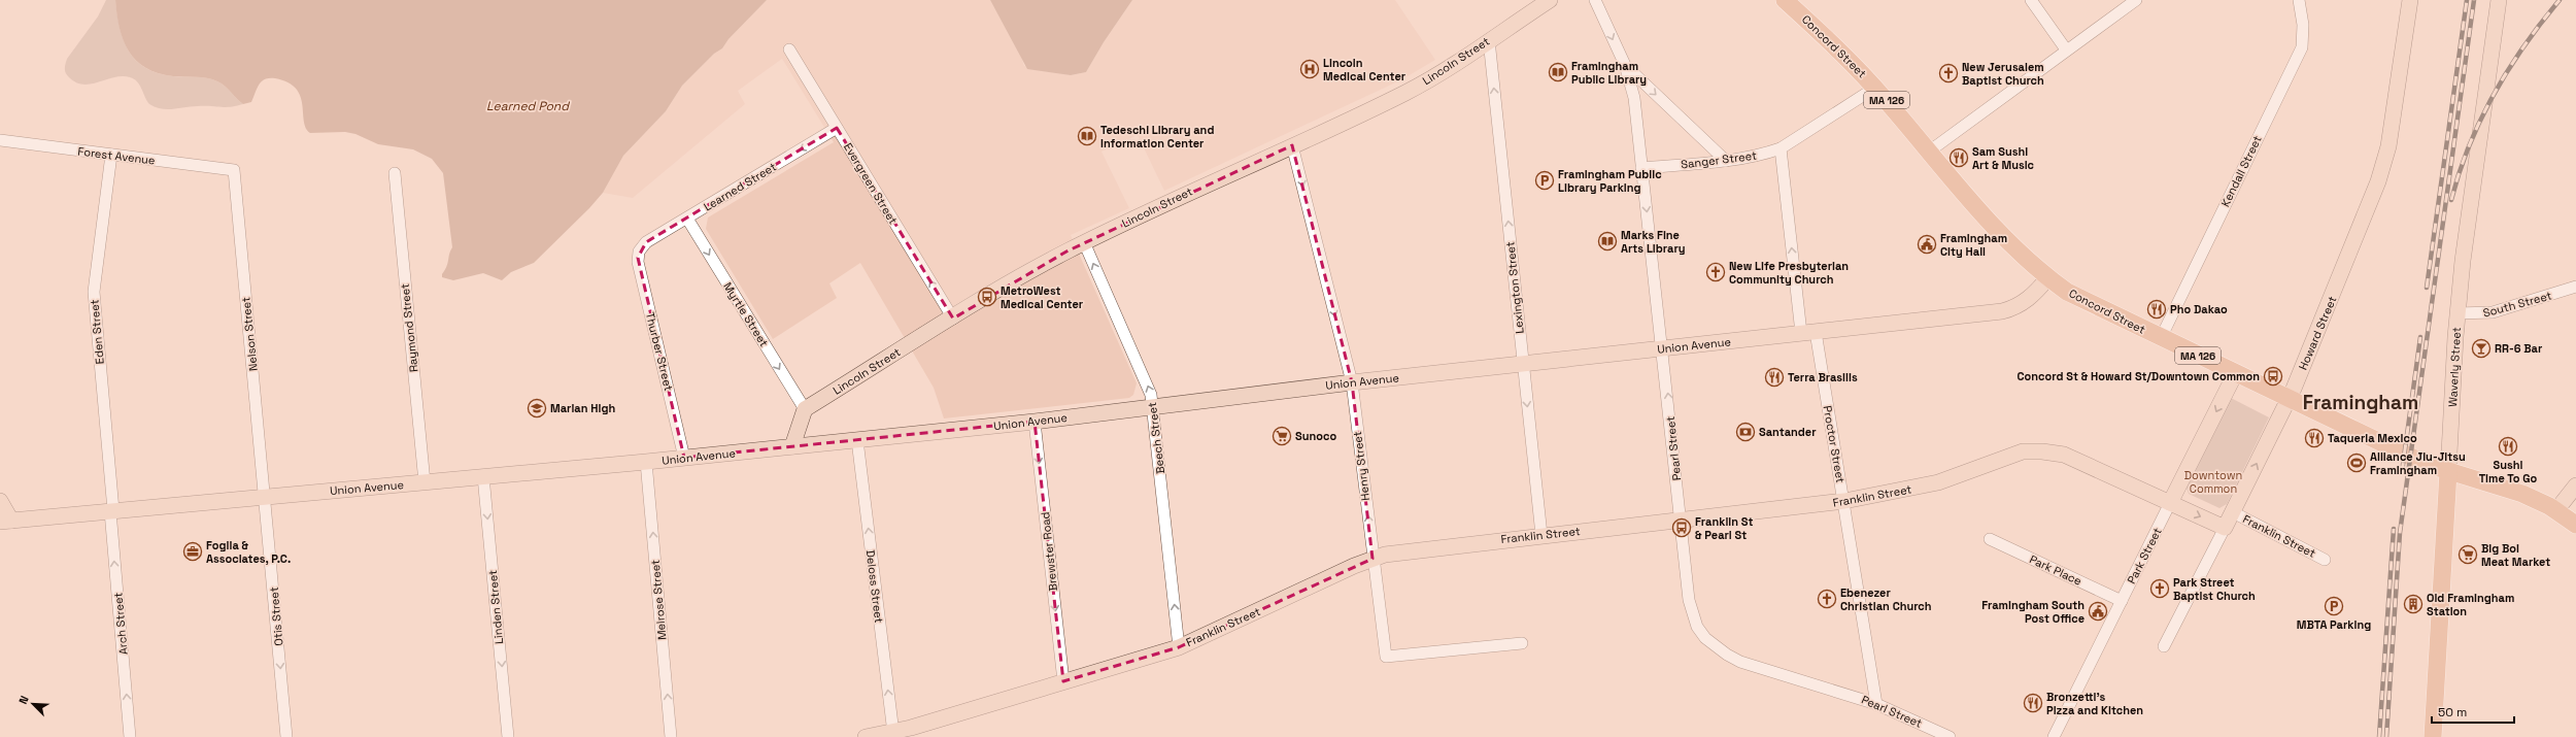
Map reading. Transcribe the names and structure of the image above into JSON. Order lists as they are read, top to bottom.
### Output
{
  "streets": {
    "main road": ["Concord Street", "MA 126", "Waverly Street"],
    "street": [
      "Lincoln Street",
      "Forest Avenue",
      "Sanger Street",
      "Kendall Street",
      "Evergreen Street",
      "Learned Street",
      "Lexington Street",
      "South Street",
      "Myrtle Street",
      "Raymond Street",
      "Eden Street",
      "Howard Street",
      "Nelson Street",
      "Union Avenue",
      "Thurber Street",
      "Beech Street",
      "Proctor Street",
      "Pearl Street",
      "Henry Street",
      "Franklin Street",
      "Brewster Road",
      "Park Street",
      "Park Place",
      "Deloss Street",
      "Melrose Street",
      "Linden Street",
      "Otis Street",
      "Arch Street"
    ]
  },
  "crossings": [
    ["Concord Street", "MA 126"],
    ["Concord Street", "Sanger Street"],
    ["Concord Street", "Kendall Street"],
    ["Concord Street", "Howard Street"],
    ["Concord Street", "Union Avenue"],
    ["Concord Street", "Waverly Street"],
    ["Concord Street", "Park Street"],
    ["Lincoln Street", "Evergreen Street"],
    ["Lincoln Street", "Lexington Street"],
    ["Lincoln Street", "Myrtle Street"],
    ["Lincoln Street", "Beech Street"],
    ["Lincoln Street", "Henry Street"],
    ["MA 126", "Waverly Street"],
    ["Forest Avenue", "Eden Street"],
    ["Forest Avenue", "Nelson Street"],
    ["Sanger Street", "Proctor Street"],
    ["Sanger Street", "Pearl Street"],
    ["Evergreen Street", "Learned Street"],
    ["Learned Street", "Myrtle Street"],
    ["Learned Street", "Thurber Street"],
    ["Lexington Street", "Union Avenue"],
    ["Lexington Street", "Franklin Street"],
    ["South Street", "Waverly Street"],
    ["Raymond Street", "Union Avenue"],
    ["Eden Street", "Union Avenue"],
    ["Eden Street", "Arch Street"],
    ["Howard Street", "Franklin Street"],
    ["Nelson Street", "Union Avenue"],
    ["Nelson Street", "Otis Street"],
    ["Union Avenue", "Thurber Street"],
    ["Union Avenue", "Beech Street"],
    ["Union Avenue", "Proctor Street"],
    ["Union Avenue", "Pearl Street"],
    ["Union Avenue", "Henry Street"],
    ["Union Avenue", "Brewster Road"],
    ["Union Avenue", "Deloss Street"],
    ["Union Avenue", "Melrose Street"],
    ["Union Avenue", "Linden Street"],
    ["Union Avenue", "Otis Street"],
    ["Union Avenue", "Arch Street"],
    ["Beech Street", "Franklin Street"],
    ["Proctor Street", "Pearl Street"],
    ["Proctor Street", "Franklin Street"],
    ["Pearl Street", "Franklin Street"],
    ["Henry Street", "Franklin Street"],
    ["Franklin Street", "Brewster Road"],
    ["Franklin Street", "Park Street"],
    ["Franklin Street", "Deloss Street"],
    ["Park Street", "Park Place"]
  ],
  "one_way": [
    "Evergreen Street",
    "Learned Street",
    "Myrtle Street",
    "Beech Street",
    "Brewster Road",
    "Park Street",
    "Deloss Street",
    "Melrose Street",
    "Linden Street",
    "Otis Street",
    "Arch Street"
  ],
  "districts": ["Framingham"],
  "water": ["Learned Pond"],
  "parks": ["Downtown Common"],
  "places": {
    "hospital": ["Lincoln Medical Center"],
    "library": ["Framingham Public Library", "Tedeschi Library and Information Center", "Marks Fine Arts Library"],
    "church": [
      "New Jerusalem Baptist Church",
      "New Life Presbyterian Community Church",
      "Park Street Baptist Church",
      "Ebenezer Christian Church"
    ],
    "restaurant": [
      "Sam Sushi Art & Music",
      "Pho Dakao",
      "Terra Brasilis",
      "Taqueria Mexico",
      "Sushi Time To Go",
      "Bronzetti's Pizza and Kitchen"
    ],
    "parking": ["Framingham Public Library Parking", "MBTA Parking"],
    "public building": ["Framingham City Hall", "Framingham South Post Office"],
    "bus stop": ["MetroWest Medical Center", "Concord St & Howard St/Downtown Common", "Franklin St & Pearl St"],
    "bar": ["RR-6 Bar"],
    "school or university": ["Marian High"],
    "bank": ["Santander"],
    "supermarket": ["Sunoco", "Big Boi Meat Market"],
    "sports": ["Alliance Jiu-Jitsu Framingham"],
    "office": ["Foglia & Associates, P.C."],
    "building": ["Old Framingham Station"]
  },
  "scale_bar": "50 m",
  "north": "top left"
}
